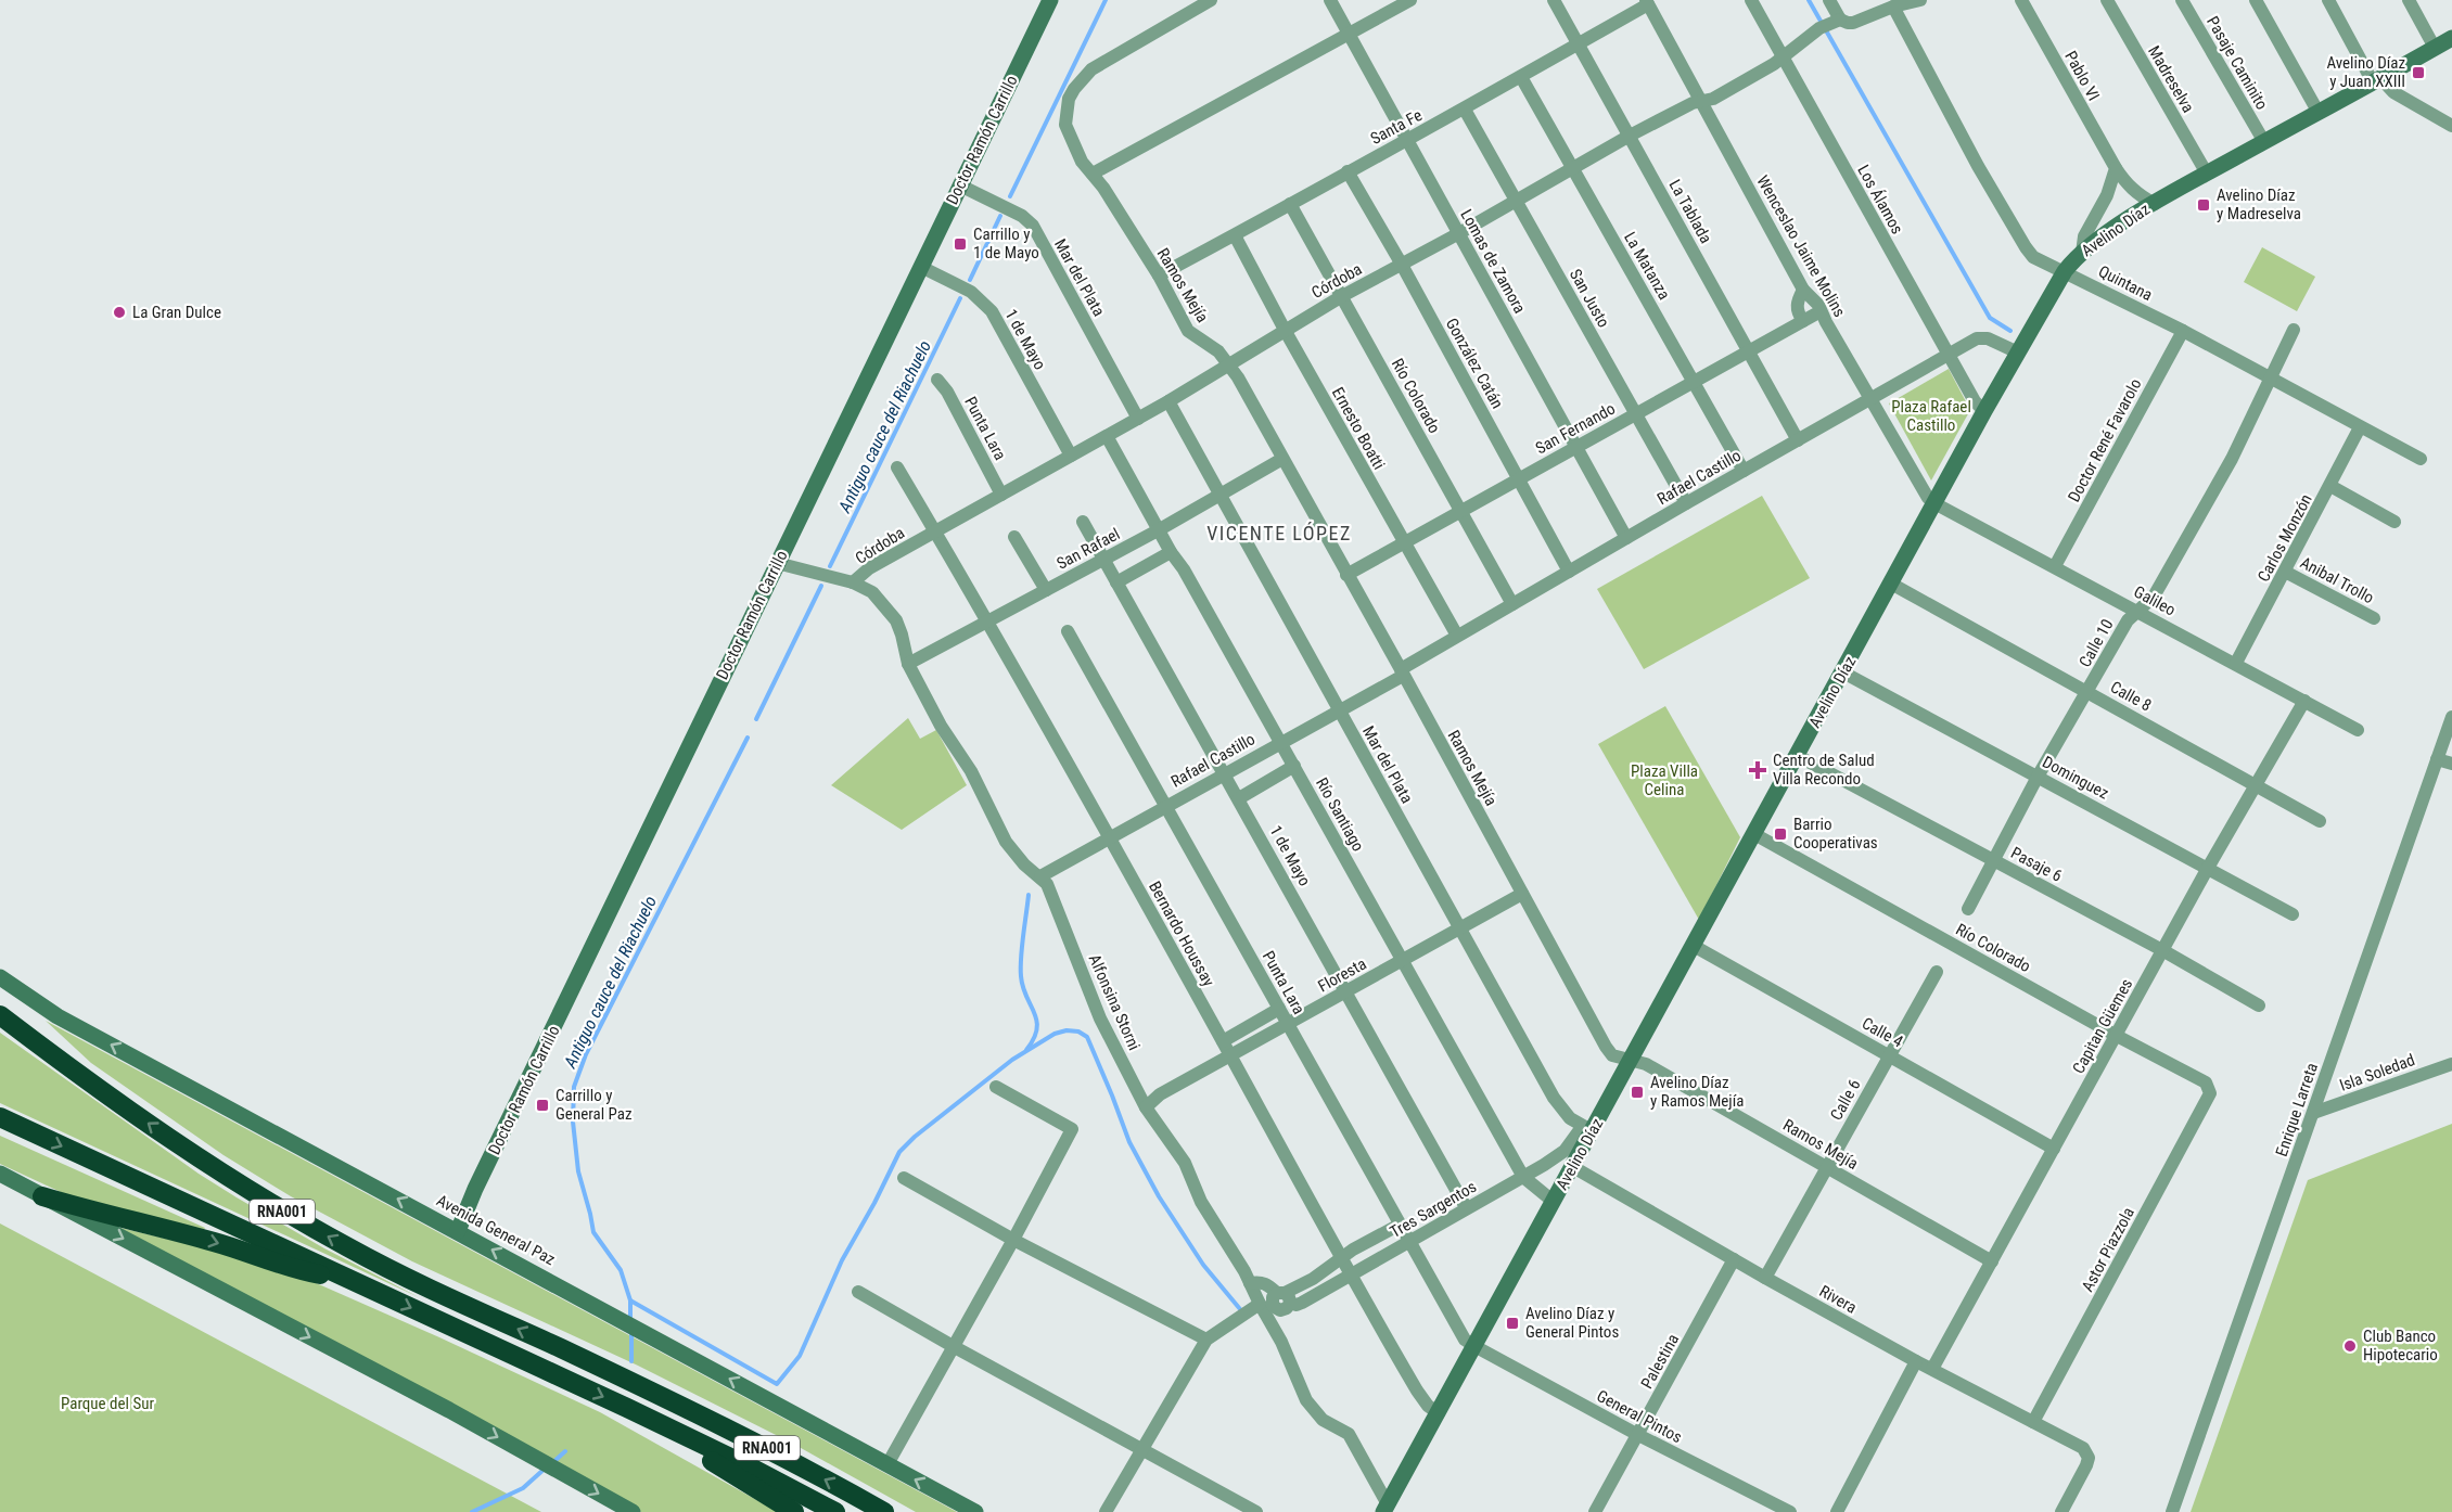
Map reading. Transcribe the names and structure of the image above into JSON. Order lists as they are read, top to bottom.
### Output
{
  "streets": {
    "highway": ["RNA001"],
    "street": [
      "Pasaje Caminito",
      "Pablo VI",
      "Madreselva",
      "Santa Fe",
      "Doctor Ramón Carrillo",
      "Los Álamos",
      "La Tablada",
      "Avelino Díaz",
      "Wenceslao Jaime Molins",
      "Lomas de Zamora",
      "La Matanza",
      "Mar del Plata",
      "Córdoba",
      "Quintana",
      "Ramos Mejía",
      "San Justo",
      "1 de Mayo",
      "González Catán",
      "Río Colorado",
      "Punta Lara",
      "Ernesto Boatti",
      "San Fernando",
      "Doctor René Favarolo",
      "Rafael Castillo",
      "Carlos Monzón",
      "San Rafael",
      "Anibal Trollo",
      "Galileo",
      "Calle 10",
      "Calle 8",
      "Dominguez",
      "Río Santiago",
      "Pasaje 6",
      "Bernardo Houssay",
      "Floresta",
      "Alfonsina Storni",
      "Capitan Güemes",
      "Calle 4",
      "Isla Soledad",
      "Calle 6",
      "Enrique Larreta",
      "Tres Sargentos",
      "Avenida General Paz",
      "Astor Piazzola",
      "Rivera",
      "Palestina",
      "General Pintos"
    ]
  },
  "crossings": [
    ["Pasaje Caminito", "Avelino Díaz"],
    ["Pablo VI", "Avelino Díaz"],
    ["Madreselva", "Avelino Díaz"],
    ["Santa Fe", "La Tablada"],
    ["Santa Fe", "Wenceslao Jaime Molins"],
    ["Santa Fe", "Lomas de Zamora"],
    ["Santa Fe", "La Matanza"],
    ["Santa Fe", "Ramos Mejía"],
    ["Santa Fe", "San Justo"],
    ["Santa Fe", "González Catán"],
    ["Santa Fe", "Río Colorado"],
    ["Santa Fe", "Ernesto Boatti"],
    ["Doctor Ramón Carrillo", "Mar del Plata"],
    ["Doctor Ramón Carrillo", "1 de Mayo"],
    ["Doctor Ramón Carrillo", "Alfonsina Storni"],
    ["Doctor Ramón Carrillo", "Avenida General Paz"],
    ["Los Álamos", "Avelino Díaz"],
    ["Los Álamos", "Córdoba"],
    ["Los Álamos", "Rafael Castillo"],
    ["La Tablada", "Córdoba"],
    ["La Tablada", "San Fernando"],
    ["La Tablada", "Rafael Castillo"],
    ["Avelino Díaz", "Wenceslao Jaime Molins"],
    ["Avelino Díaz", "Mar del Plata"],
    ["Avelino Díaz", "Quintana"],
    ["Avelino Díaz", "Ramos Mejía"],
    ["Avelino Díaz", "Río Colorado"],
    ["Avelino Díaz", "Punta Lara"],
    ["Avelino Díaz", "Rafael Castillo"],
    ["Avelino Díaz", "Galileo"],
    ["Avelino Díaz", "Calle 8"],
    ["Avelino Díaz", "Dominguez"],
    ["Avelino Díaz", "Río Santiago"],
    ["Avelino Díaz", "Pasaje 6"],
    ["Avelino Díaz", "Bernardo Houssay"],
    ["Avelino Díaz", "Alfonsina Storni"],
    ["Avelino Díaz", "Calle 4"],
    ["Avelino Díaz", "Tres Sargentos"],
    ["Avelino Díaz", "Rivera"],
    ["Avelino Díaz", "General Pintos"],
    ["Wenceslao Jaime Molins", "Córdoba"],
    ["Wenceslao Jaime Molins", "San Fernando"],
    ["Wenceslao Jaime Molins", "Rafael Castillo"],
    ["Wenceslao Jaime Molins", "Galileo"],
    ["Lomas de Zamora", "Córdoba"],
    ["Lomas de Zamora", "San Fernando"],
    ["Lomas de Zamora", "Rafael Castillo"],
    ["La Matanza", "Córdoba"],
    ["La Matanza", "San Fernando"],
    ["La Matanza", "Rafael Castillo"],
    ["Mar del Plata", "Córdoba"],
    ["Mar del Plata", "Rafael Castillo"],
    ["Mar del Plata", "San Rafael"],
    ["Mar del Plata", "Floresta"],
    ["Mar del Plata", "Tres Sargentos"],
    ["Córdoba", "Ramos Mejía"],
    ["Córdoba", "San Justo"],
    ["Córdoba", "1 de Mayo"],
    ["Córdoba", "González Catán"],
    ["Córdoba", "Río Colorado"],
    ["Córdoba", "Punta Lara"],
    ["Córdoba", "Ernesto Boatti"],
    ["Córdoba", "Río Santiago"],
    ["Córdoba", "Bernardo Houssay"],
    ["Córdoba", "Alfonsina Storni"],
    ["Quintana", "Doctor René Favarolo"],
    ["Quintana", "Carlos Monzón"],
    ["Quintana", "Calle 10"],
    ["Ramos Mejía", "San Fernando"],
    ["Ramos Mejía", "Rafael Castillo"],
    ["Ramos Mejía", "San Rafael"],
    ["Ramos Mejía", "Floresta"],
    ["Ramos Mejía", "Capitan Güemes"],
    ["Ramos Mejía", "Calle 6"],
    ["San Justo", "San Fernando"],
    ["San Justo", "Rafael Castillo"],
    ["1 de Mayo", "Rafael Castillo"],
    ["1 de Mayo", "San Rafael"],
    ["1 de Mayo", "Floresta"],
    ["1 de Mayo", "Tres Sargentos"],
    ["González Catán", "San Fernando"],
    ["González Catán", "Rafael Castillo"],
    ["Río Colorado", "San Fernando"],
    ["Río Colorado", "Rafael Castillo"],
    ["Río Colorado", "Capitan Güemes"],
    ["Río Colorado", "Astor Piazzola"],
    ["Punta Lara", "Rafael Castillo"],
    ["Punta Lara", "Floresta"],
    ["Punta Lara", "Tres Sargentos"],
    ["Punta Lara", "General Pintos"],
    ["Ernesto Boatti", "San Fernando"],
    ["Ernesto Boatti", "Rafael Castillo"],
    ["Doctor René Favarolo", "Galileo"],
    ["Rafael Castillo", "Río Santiago"],
    ["Rafael Castillo", "Bernardo Houssay"],
    ["Rafael Castillo", "Alfonsina Storni"],
    ["Carlos Monzón", "Anibal Trollo"],
    ["Carlos Monzón", "Galileo"],
    ["San Rafael", "Río Santiago"],
    ["San Rafael", "Bernardo Houssay"],
    ["San Rafael", "Alfonsina Storni"],
    ["Galileo", "Calle 10"],
    ["Galileo", "Capitan Güemes"],
    ["Calle 10", "Calle 8"],
    ["Calle 10", "Dominguez"],
    ["Calle 10", "Pasaje 6"],
    ["Calle 8", "Capitan Güemes"],
    ["Dominguez", "Capitan Güemes"],
    ["Río Santiago", "Floresta"],
    ["Río Santiago", "Tres Sargentos"],
    ["Pasaje 6", "Capitan Güemes"],
    ["Bernardo Houssay", "Floresta"],
    ["Bernardo Houssay", "Tres Sargentos"],
    ["Floresta", "Alfonsina Storni"],
    ["Capitan Güemes", "Calle 4"],
    ["Capitan Güemes", "Rivera"],
    ["Calle 4", "Calle 6"],
    ["Isla Soledad", "Enrique Larreta"],
    ["Calle 6", "Rivera"],
    ["Astor Piazzola", "Rivera"],
    ["Rivera", "Palestina"],
    ["Palestina", "General Pintos"]
  ],
  "one_way": ["Avenida General Paz"],
  "districts": ["VICENTE LÓPEZ"],
  "water": ["Antiguo cauce del Riachuelo"],
  "parks": ["Plaza Rafael Castillo", "Plaza Villa Celina", "Parque del Sur"],
  "places": {
    "transit": [
      "Avelino Díaz y Juan XXIII",
      "Avelino Díaz y Madreselva",
      "Carrillo y 1 de Mayo",
      "Barrio Cooperativas",
      "Avelino Díaz y Ramos Mejía",
      "Carrillo y General Paz",
      "Avelino Díaz y General Pintos"
    ],
    "other": ["La Gran Dulce", "Club Banco Hipotecario"],
    "health": ["Centro de Salud Villa Recondo"]
  }
}
